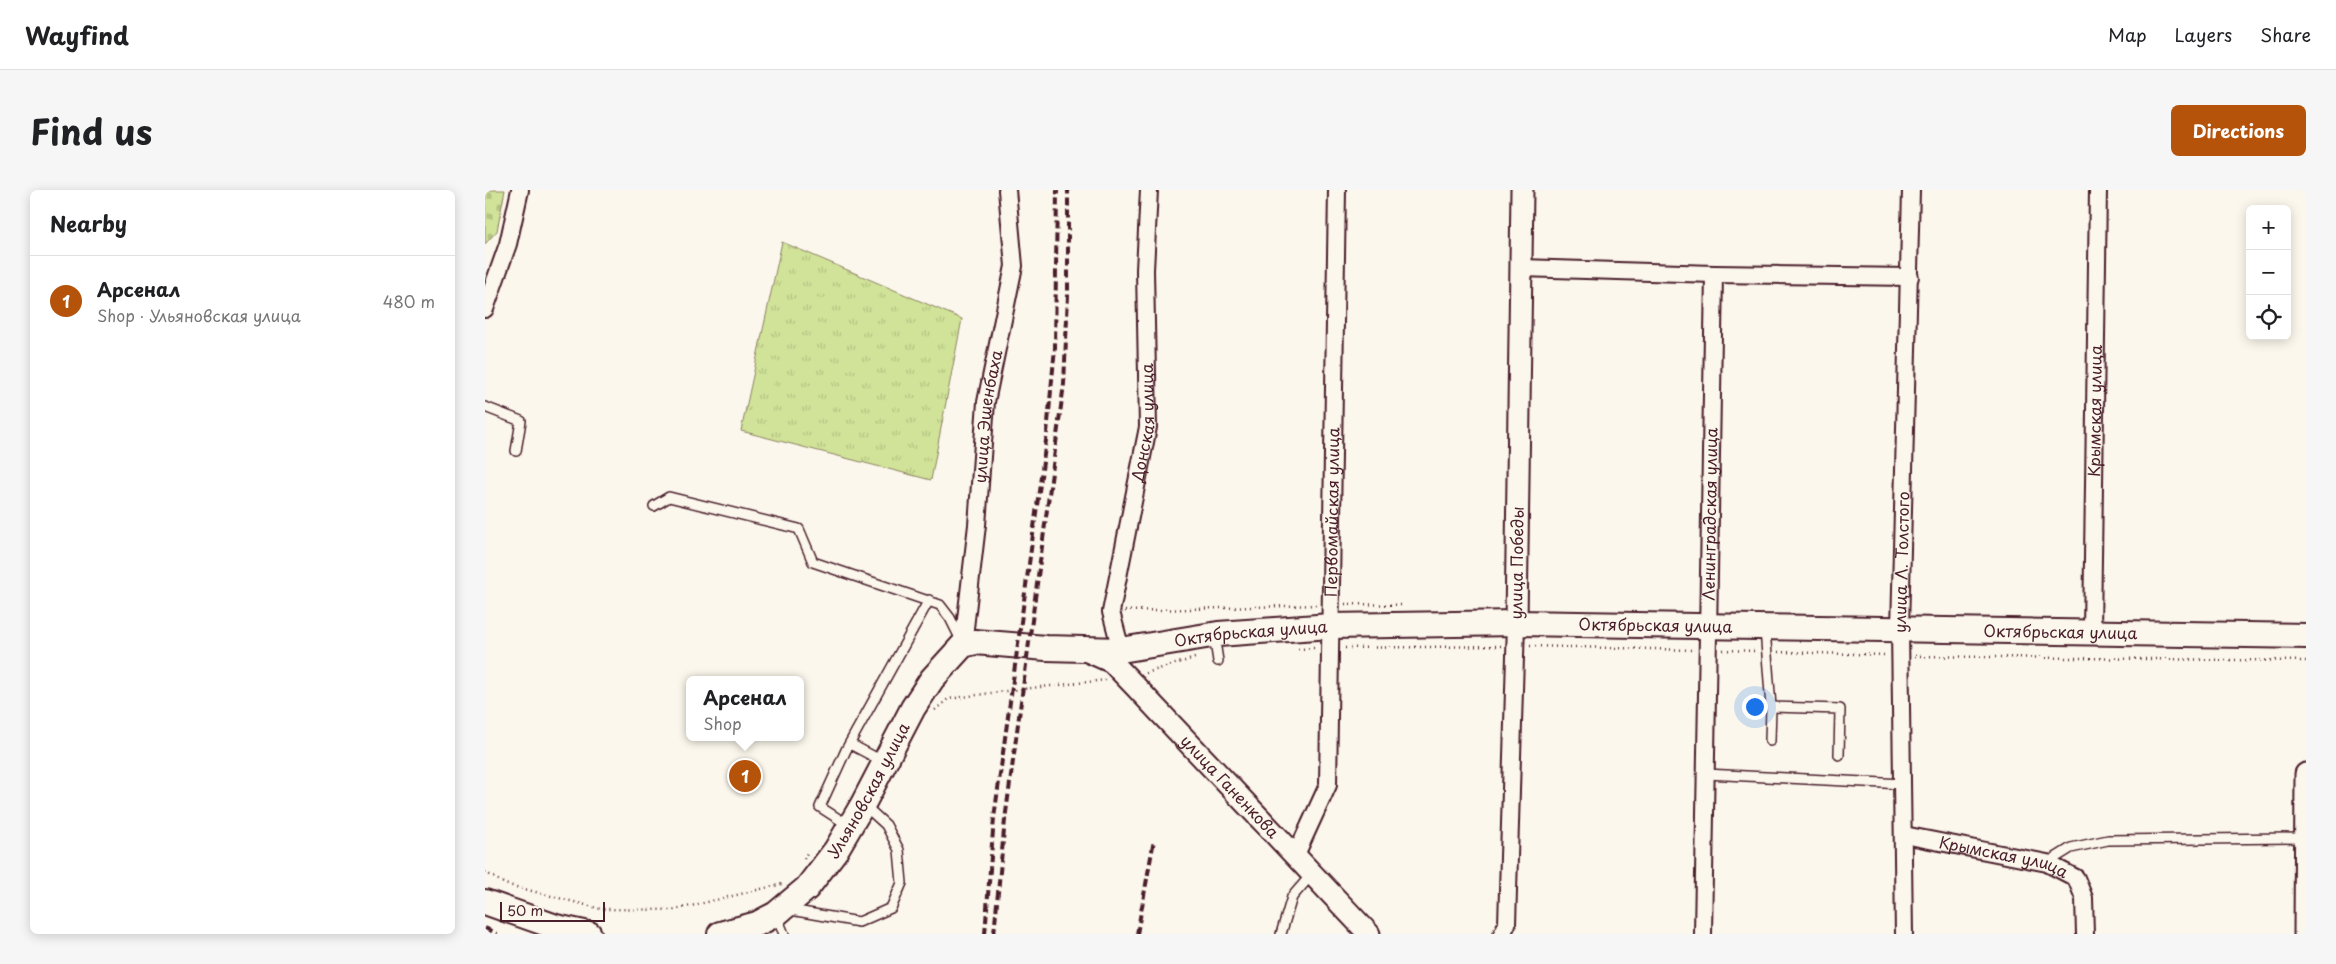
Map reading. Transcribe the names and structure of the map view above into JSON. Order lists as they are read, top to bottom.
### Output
{
  "streets": {
    "main road": ["Октябрьская улица", "Ульяновская улица"],
    "street": [
      "Крымская улица",
      "улица Эшенбаха",
      "Донская улица",
      "Первомайская улица",
      "Ленинградская улица",
      "улица Л. Толстого",
      "улица Победы",
      "улица Ганенкова"
    ]
  },
  "crossings": [
    ["Крымская улица", "улица Л. Толстого"],
    ["Крымская улица", "Октябрьская улица"],
    ["улица Эшенбаха", "Октябрьская улица"],
    ["улица Эшенбаха", "Ульяновская улица"],
    ["Донская улица", "Октябрьская улица"],
    ["Первомайская улица", "Октябрьская улица"],
    ["Первомайская улица", "улица Ганенкова"],
    ["Ленинградская улица", "Октябрьская улица"],
    ["улица Л. Толстого", "Октябрьская улица"],
    ["улица Победы", "Октябрьская улица"],
    ["Октябрьская улица", "улица Ганенкова"],
    ["Октябрьская улица", "Ульяновская улица"]
  ],
  "scale_bar": "50 m",
  "page": {
    "header": "Wayfind",
    "nav": ["Map", "Layers", "Share"],
    "title": "Find us",
    "buttons": "Directions",
    "heading": "Nearby",
    "map_buttons": ["+", "−"],
    "list": [
      {
        "mark": "1",
        "name": "Арсенал",
        "note": "Shop · Ульяновская улица",
        "value": "480 m"
      }
    ],
    "popup": ["Арсенал", "Shop"],
    "pins": "1",
    "scale": "50 m"
  }
}
